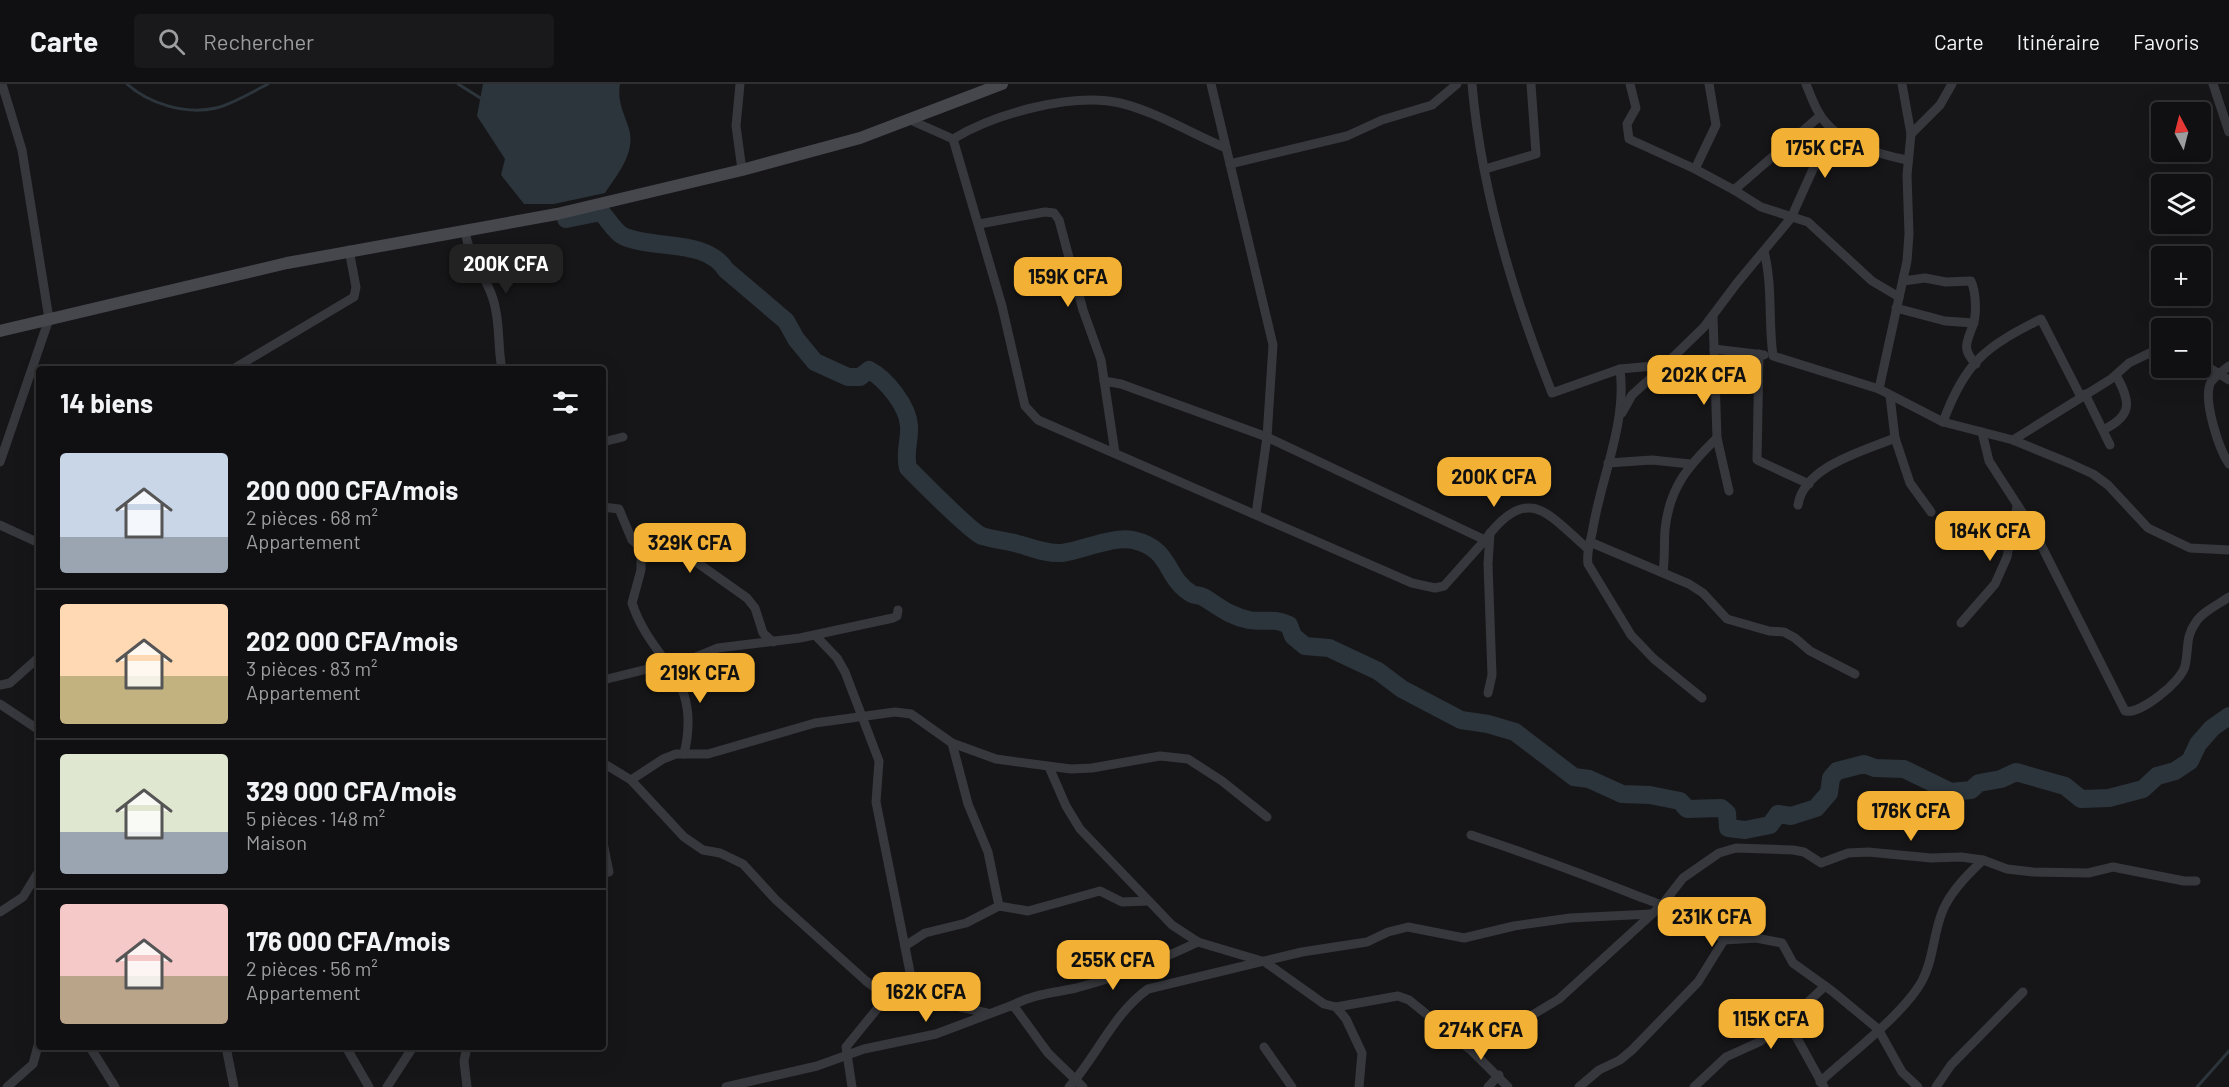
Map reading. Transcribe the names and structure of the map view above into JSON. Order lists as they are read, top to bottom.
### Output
{
  "north": "top",
  "page": {
    "header": "Carte",
    "search": "Rechercher",
    "nav": ["Carte", "Itinéraire", "Favoris"],
    "map_buttons": ["+", "−"],
    "price": [
      "175K CFA",
      "200K CFA",
      "159K CFA",
      "202K CFA",
      "200K CFA",
      "184K CFA",
      "329K CFA",
      "219K CFA",
      "176K CFA",
      "231K CFA",
      "255K CFA",
      "162K CFA",
      "115K CFA",
      "274K CFA"
    ],
    "heading": "14 biens",
    "list": [
      {
        "name": "200 000 CFA/mois",
        "note": "2 pièces · 68 m² · Appartement"
      },
      {
        "name": "202 000 CFA/mois",
        "note": "3 pièces · 83 m² · Appartement"
      },
      {
        "name": "329 000 CFA/mois",
        "note": "5 pièces · 148 m² · Maison"
      },
      {
        "name": "176 000 CFA/mois",
        "note": "2 pièces · 56 m² · Appartement"
      }
    ]
  }
}
